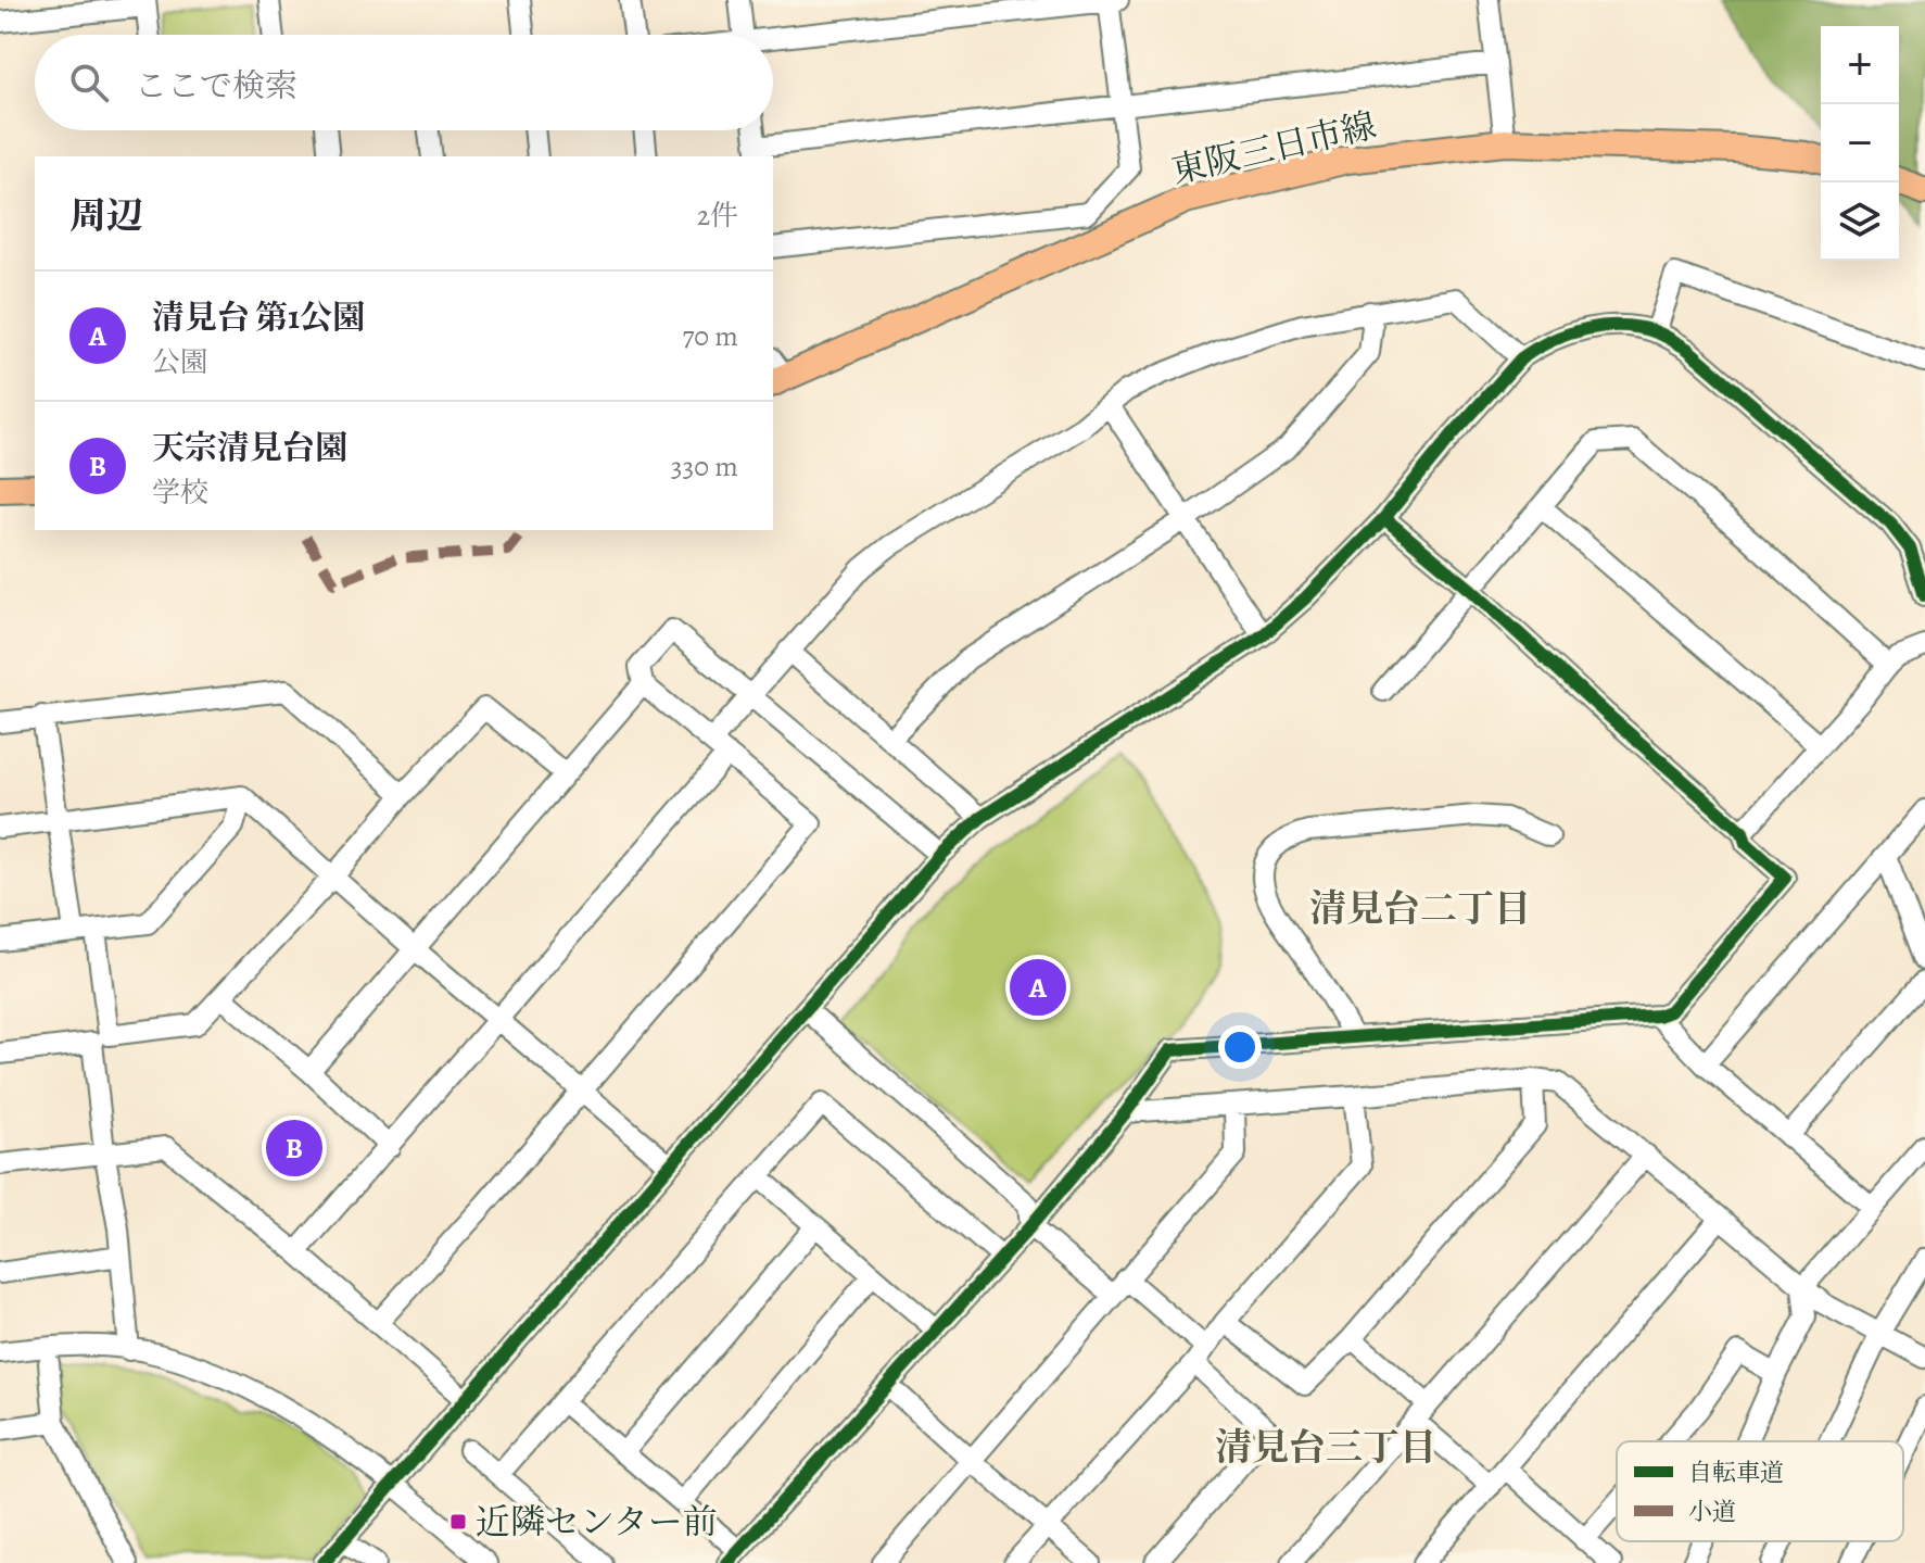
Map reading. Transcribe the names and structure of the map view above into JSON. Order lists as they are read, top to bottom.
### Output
{
  "streets": {
    "main road": ["東阪三日市線"]
  },
  "districts": ["清見台二丁目", "清見台三丁目"],
  "places": {
    "transit": ["近隣センター前"]
  },
  "legend": ["自転車道", "小道"],
  "page": {
    "map_buttons": ["+", "−"],
    "search": "ここで検索",
    "heading": ["周辺", "2件"],
    "list": [
      {
        "mark": "A",
        "name": "清見台 第1公園",
        "note": "公園",
        "value": "70 m"
      },
      {
        "mark": "B",
        "name": "天宗清見台園",
        "note": "学校",
        "value": "330 m"
      }
    ],
    "pins": ["A", "B"]
  }
}
